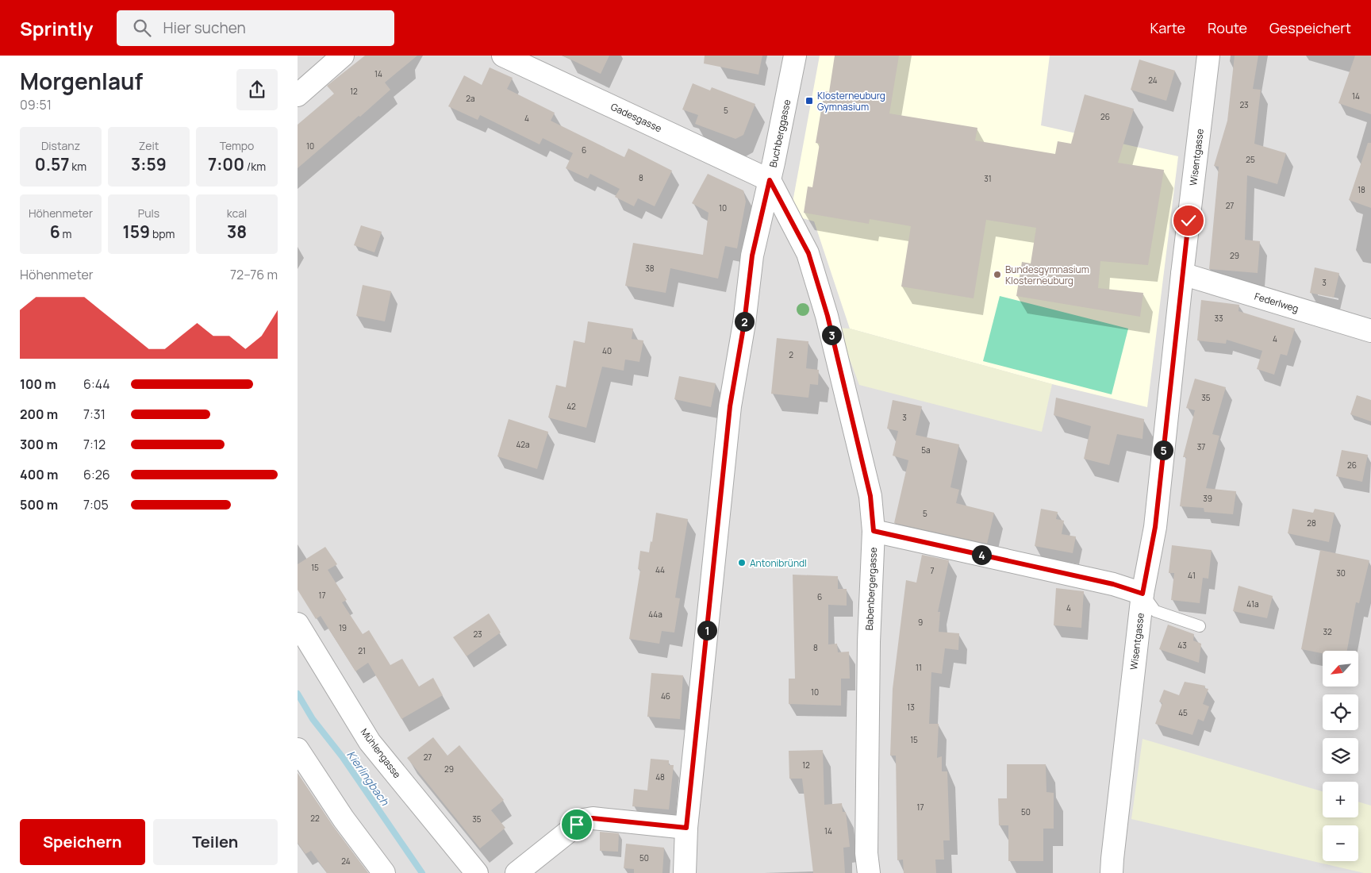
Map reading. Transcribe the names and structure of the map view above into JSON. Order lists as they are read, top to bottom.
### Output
{
  "streets": {
    "street": [
      "Gadesgasse",
      "Buchberggasse",
      "Wisentgasse",
      "Federlweg",
      "Babenbergergasse",
      "Mühlengasse"
    ]
  },
  "crossings": [
    ["Gadesgasse", "Buchberggasse"],
    ["Gadesgasse", "Babenbergergasse"],
    ["Buchberggasse", "Babenbergergasse"],
    ["Wisentgasse", "Federlweg"]
  ],
  "water": ["Kierlingbach"],
  "places": {
    "transit": ["Klosterneuburg Gymnasium"],
    "other": ["Bundesgymnasium Klosterneuburg", "Antonibründl"]
  },
  "house_numbers": [
    "14",
    "24",
    "12",
    "14",
    "2a",
    "23",
    "5",
    "26",
    "4",
    "10",
    "6",
    "25",
    "8",
    "31",
    "18",
    "27",
    "10",
    "29",
    "38",
    "3",
    "33",
    "4",
    "40",
    "2",
    "35",
    "42",
    "3",
    "42a",
    "37",
    "5a",
    "26",
    "39",
    "5",
    "28",
    "15",
    "44",
    "7",
    "30",
    "41",
    "17",
    "6",
    "41a",
    "4",
    "44a",
    "9",
    "19",
    "32",
    "23",
    "43",
    "8",
    "21",
    "11",
    "10",
    "46",
    "13",
    "45",
    "15",
    "27",
    "12",
    "29",
    "48",
    "17",
    "50",
    "22",
    "35",
    "14",
    "50",
    "24"
  ],
  "north": "bottom left",
  "page": {
    "header": "Sprintly",
    "search": "Hier suchen",
    "nav": ["Karte", "Route", "Gespeichert"],
    "heading": ["Morgenlauf", "09:51"],
    "stats": [
      ["Distanz", "0.57 km"],
      ["Zeit", "3:59"],
      ["Tempo", "7:00 /km"],
      ["Höhenmeter", "6 m"],
      ["Puls", "159 bpm"],
      ["kcal", "38"]
    ],
    "chart": ["Höhenmeter", "72–76 m"],
    "pins": [
      "2",
      "3",
      "5",
      "4",
      "1"
    ],
    "list": [
      {
        "name": "100 m",
        "note": "6:44"
      },
      {
        "name": "200 m",
        "note": "7:31"
      },
      {
        "name": "300 m",
        "note": "7:12"
      },
      {
        "name": "400 m",
        "note": "6:26"
      },
      {
        "name": "500 m",
        "note": "7:05"
      }
    ],
    "map_buttons": ["+", "−"],
    "buttons": ["Speichern", "Teilen"]
  }
}
